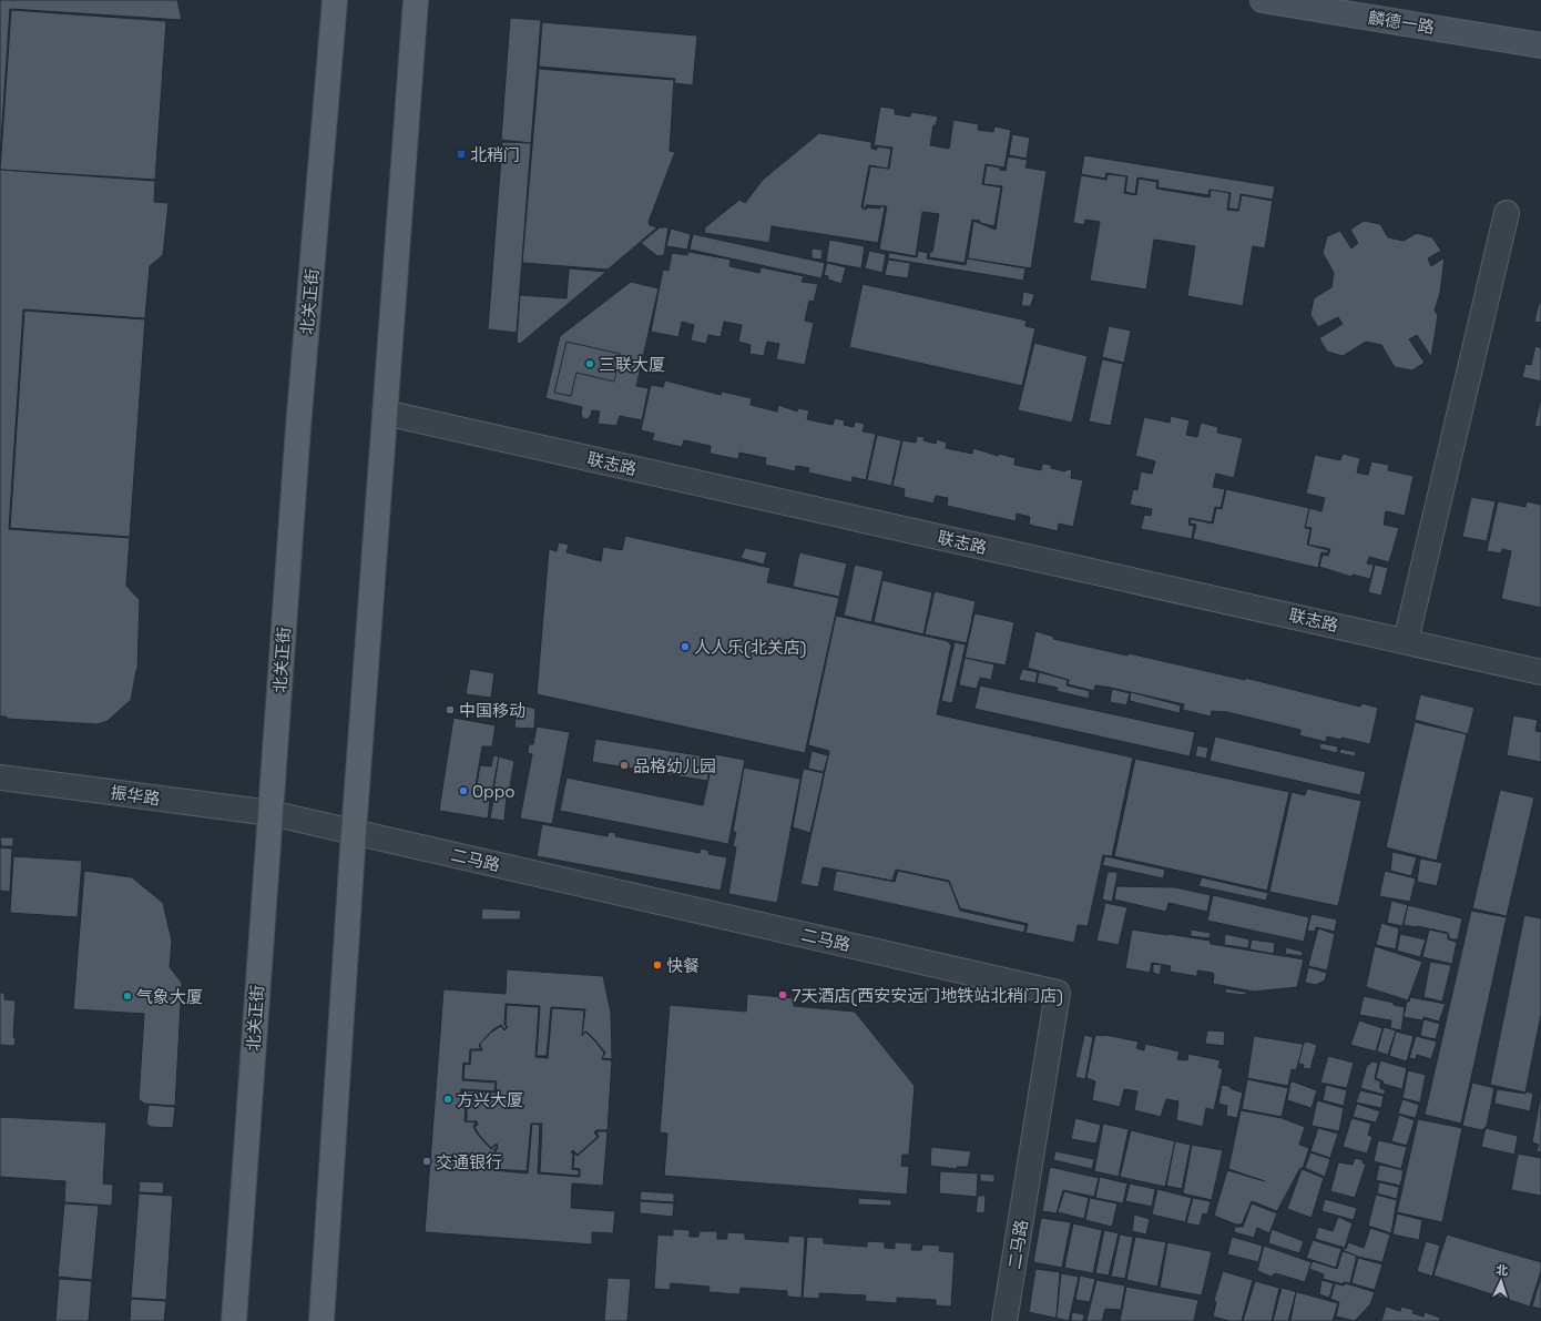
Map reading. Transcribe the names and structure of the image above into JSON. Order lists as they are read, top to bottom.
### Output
{
  "streets": {
    "main road": ["麟德一路", "北关正街"],
    "street": ["联志路", "振华路", "二马路"]
  },
  "crossings": [
    ["北关正街", "振华路"],
    ["北关正街", "二马路"],
    ["振华路", "二马路"]
  ],
  "places": {
    "transit": ["北稍门"],
    "other": [
      "三联大厦",
      "人人乐(北关店)",
      "中国移动",
      "品格幼儿园",
      "Oppo",
      "快餐",
      "7天酒店(西安安远门地铁站北稍门店)",
      "气象大厦",
      "方兴大厦",
      "交通银行"
    ]
  },
  "north": "top"
}
